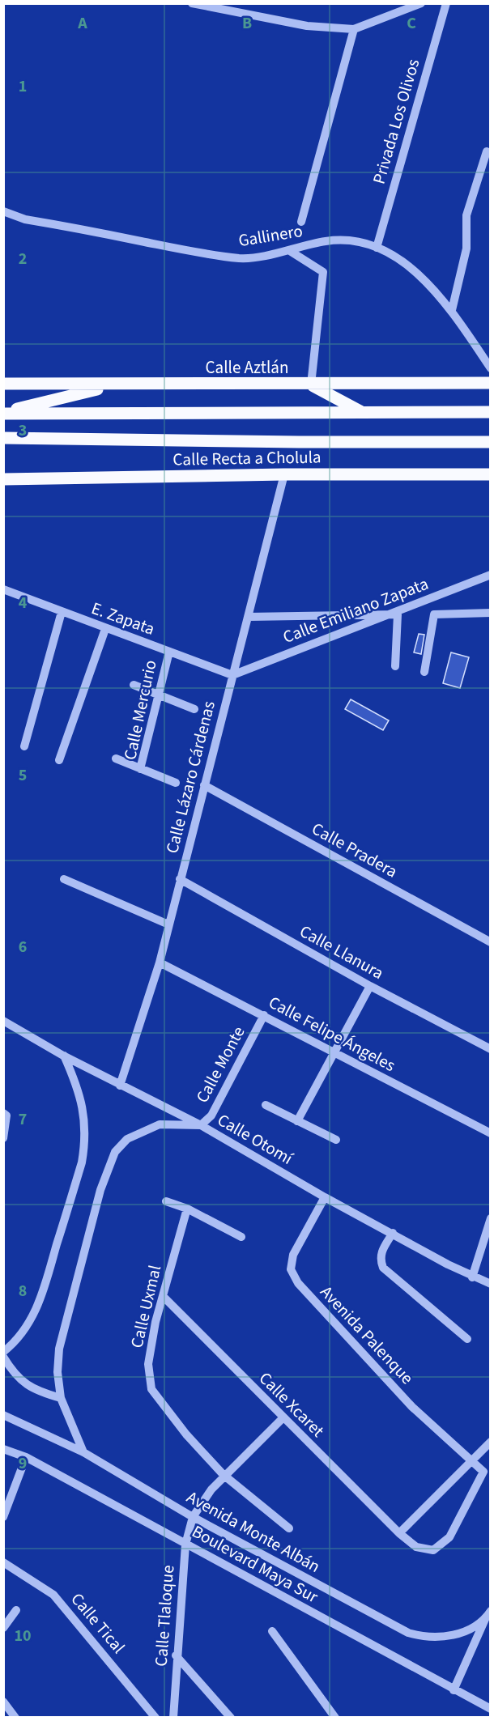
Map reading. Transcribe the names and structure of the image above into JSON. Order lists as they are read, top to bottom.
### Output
{
  "streets": {
    "main road": ["Calle Aztlán", "Calle Recta a Cholula"],
    "street": [
      "Privada Los Olivos",
      "Gallinero",
      "Calle Emiliano Zapata",
      "E. Zapata",
      "Calle Mercurio",
      "Calle Lázaro Cárdenas",
      "Calle Pradera",
      "Calle Llanura",
      "Calle Felipe Ángeles",
      "Calle Monte",
      "Calle Otomí",
      "Calle Uxmal",
      "Avenida Palenque",
      "Calle Xcaret",
      "Avenida Monte Albán",
      "Boulevard Maya Sur",
      "Calle Tlaloque",
      "Calle Tical"
    ]
  },
  "crossings": [
    ["Privada Los Olivos", "Gallinero"],
    ["Calle Recta a Cholula", "Calle Lázaro Cárdenas"],
    ["Calle Emiliano Zapata", "E. Zapata"],
    ["Calle Emiliano Zapata", "Calle Lázaro Cárdenas"],
    ["E. Zapata", "Calle Mercurio"],
    ["E. Zapata", "Calle Lázaro Cárdenas"],
    ["Calle Lázaro Cárdenas", "Calle Pradera"],
    ["Calle Lázaro Cárdenas", "Calle Llanura"],
    ["Calle Lázaro Cárdenas", "Calle Felipe Ángeles"],
    ["Calle Lázaro Cárdenas", "Calle Otomí"],
    ["Calle Felipe Ángeles", "Calle Monte"],
    ["Calle Monte", "Calle Otomí"],
    ["Calle Otomí", "Avenida Palenque"],
    ["Calle Uxmal", "Calle Xcaret"],
    ["Avenida Palenque", "Calle Xcaret"],
    ["Avenida Monte Albán", "Calle Tlaloque"],
    ["Boulevard Maya Sur", "Calle Tlaloque"]
  ],
  "grid": {
    "columns": ["A", "B", "C"],
    "rows": [
      "1",
      "2",
      "3",
      "4",
      "5",
      "6",
      "7",
      "8",
      "9",
      "10"
    ]
  }
}
